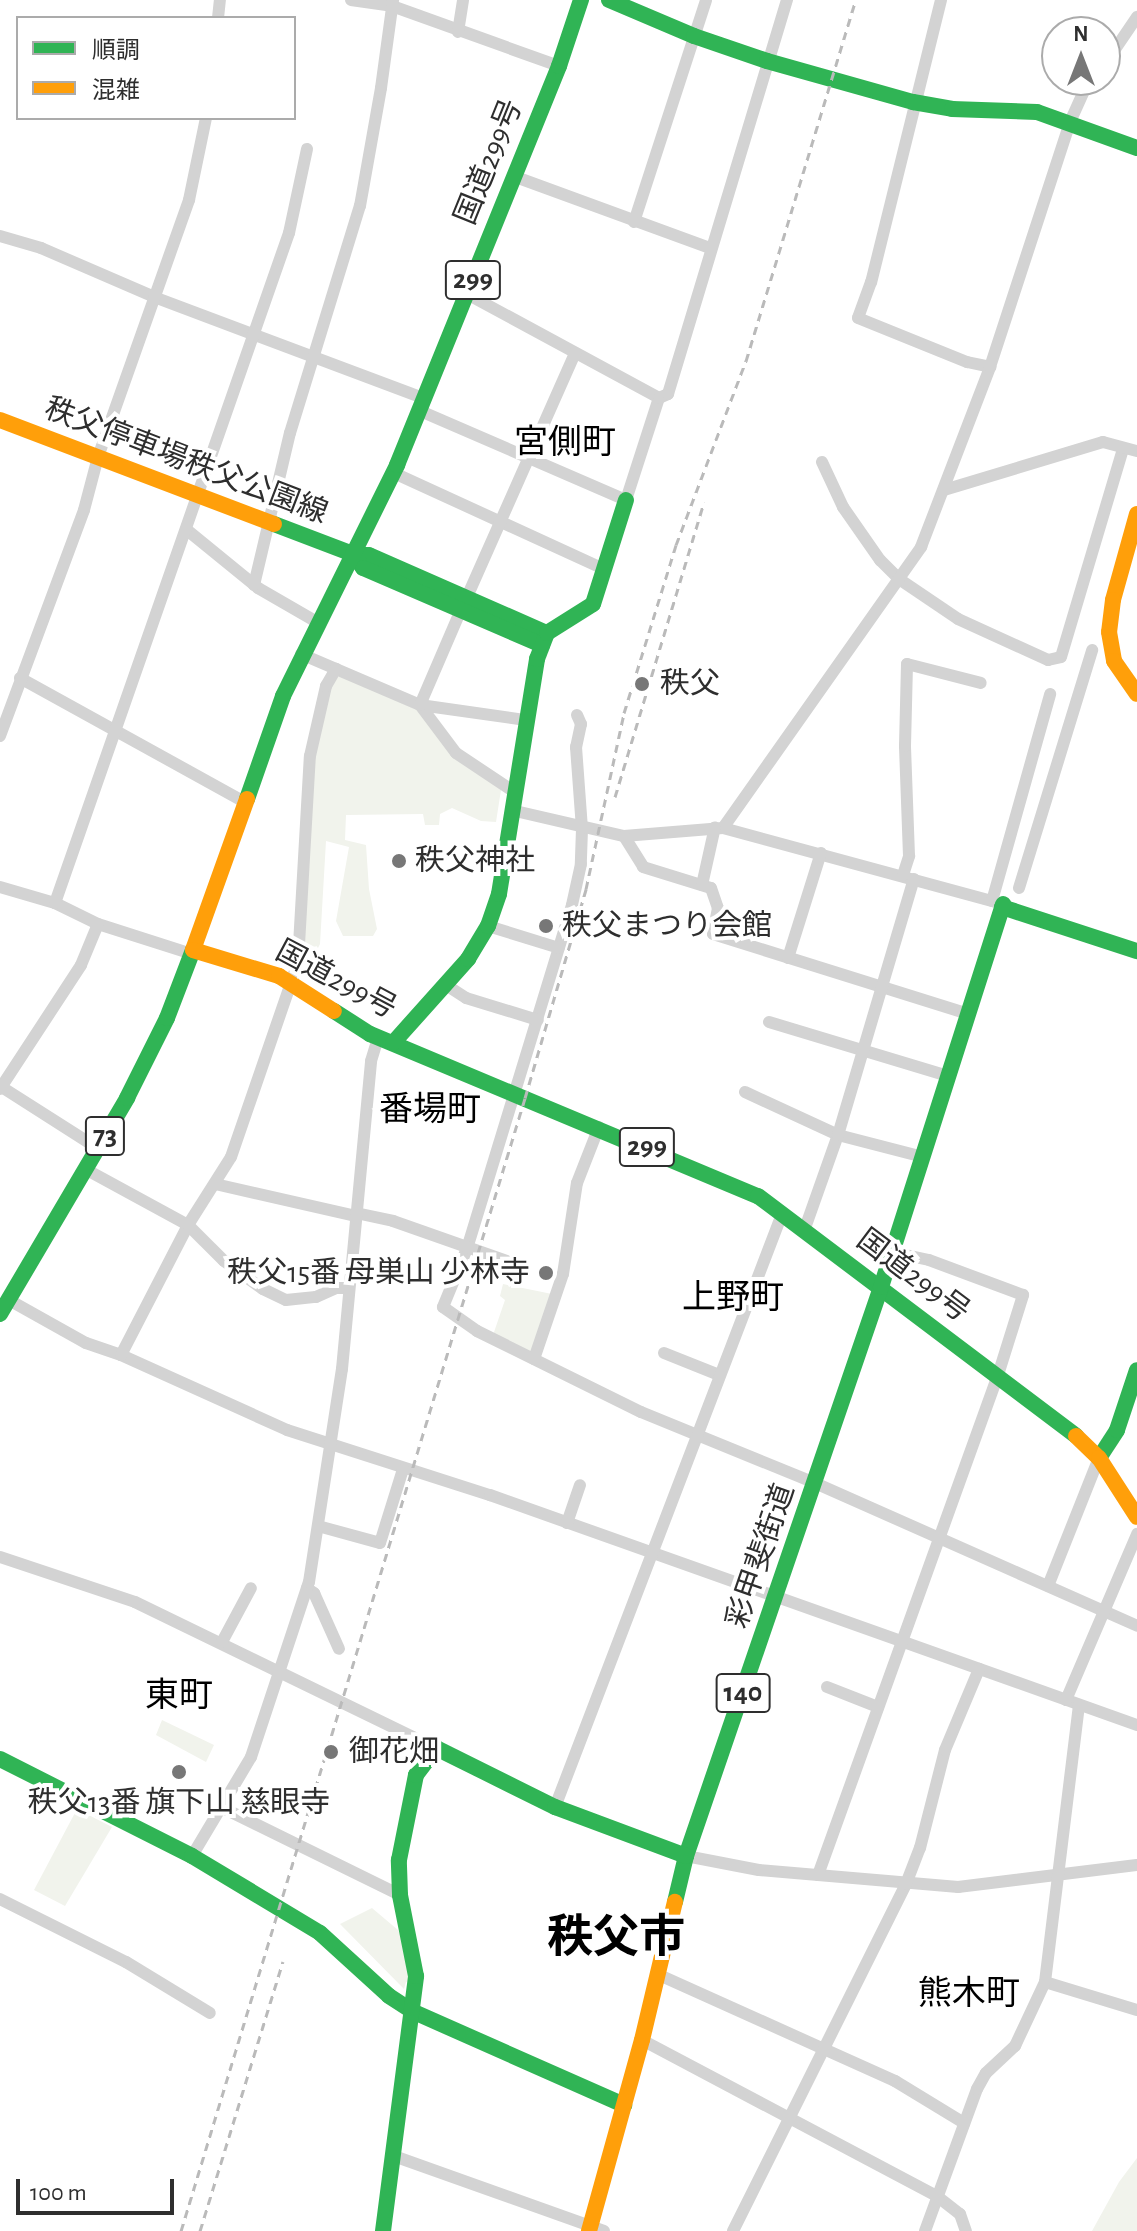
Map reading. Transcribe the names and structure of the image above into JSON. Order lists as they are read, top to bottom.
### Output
{
  "streets": {
    "main road": [
      "国道299号",
      "299",
      "秩父停車場秩父公園線",
      "73",
      "彩甲斐街道",
      "140"
    ]
  },
  "crossings": [
    ["国道299号", "秩父停車場秩父公園線"],
    ["国道299号", "73"],
    ["国道299号", "彩甲斐街道"]
  ],
  "districts": [
    "宮側町",
    "番場町",
    "上野町",
    "東町",
    "秩父市",
    "熊木町"
  ],
  "places": [
    "秩父",
    "秩父神社",
    "秩父まつり会館",
    "秩父15番 母巣山 少林寺",
    "御花畑",
    "秩父13番 旗下山 慈眼寺"
  ],
  "legend": ["順調", "混雑"],
  "scale_bar": "100 m",
  "north": "top"
}
